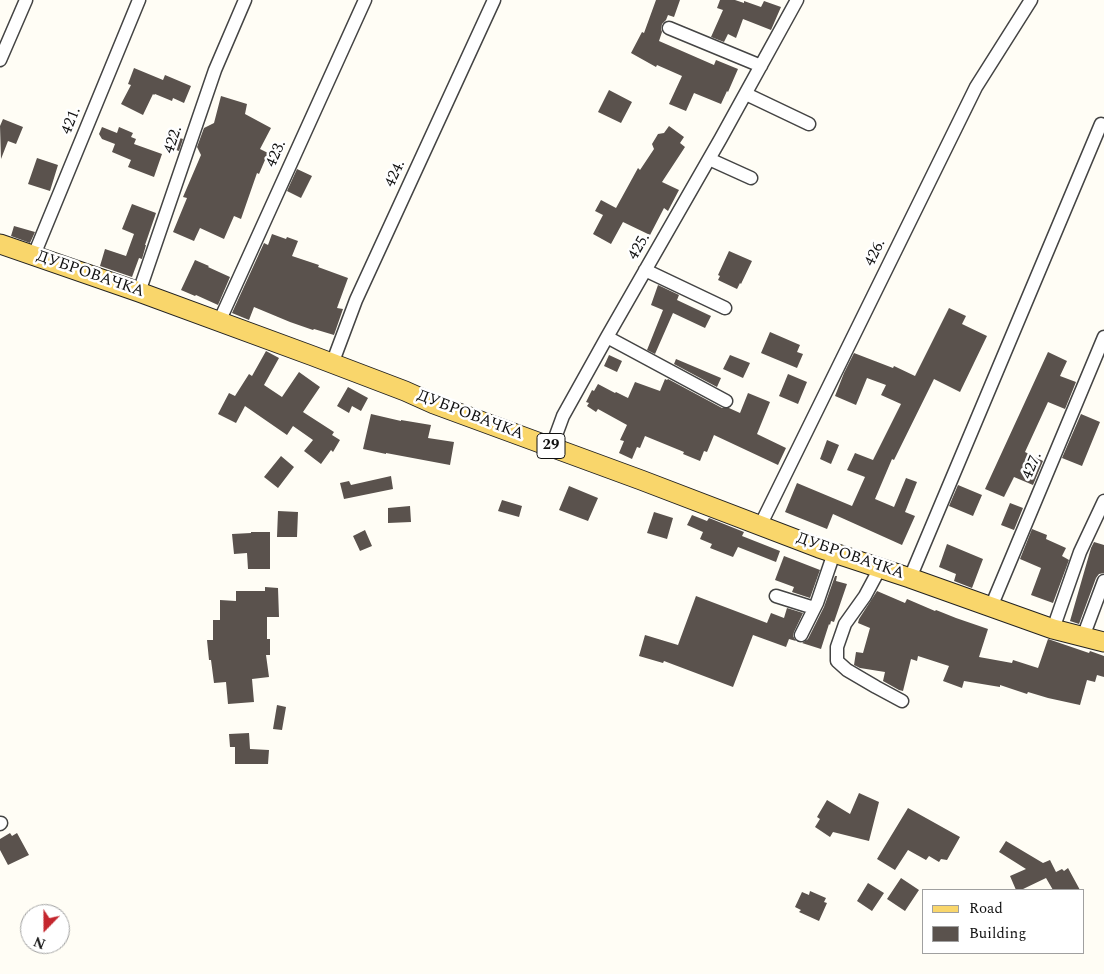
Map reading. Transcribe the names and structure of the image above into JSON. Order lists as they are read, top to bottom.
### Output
{
  "streets": {
    "main road": ["ДУБРОВАЧКА", "29"],
    "street": [
      "421.",
      "422.",
      "423.",
      "424.",
      "425.",
      "426.",
      "427."
    ]
  },
  "crossings": [
    ["421.", "ДУБРОВАЧКА"],
    ["422.", "ДУБРОВАЧКА"],
    ["423.", "ДУБРОВАЧКА"],
    ["424.", "ДУБРОВАЧКА"],
    ["425.", "ДУБРОВАЧКА"],
    ["426.", "ДУБРОВАЧКА"],
    ["ДУБРОВАЧКА", "427."]
  ],
  "legend": ["Road", "Building"],
  "north": "bottom"
}
